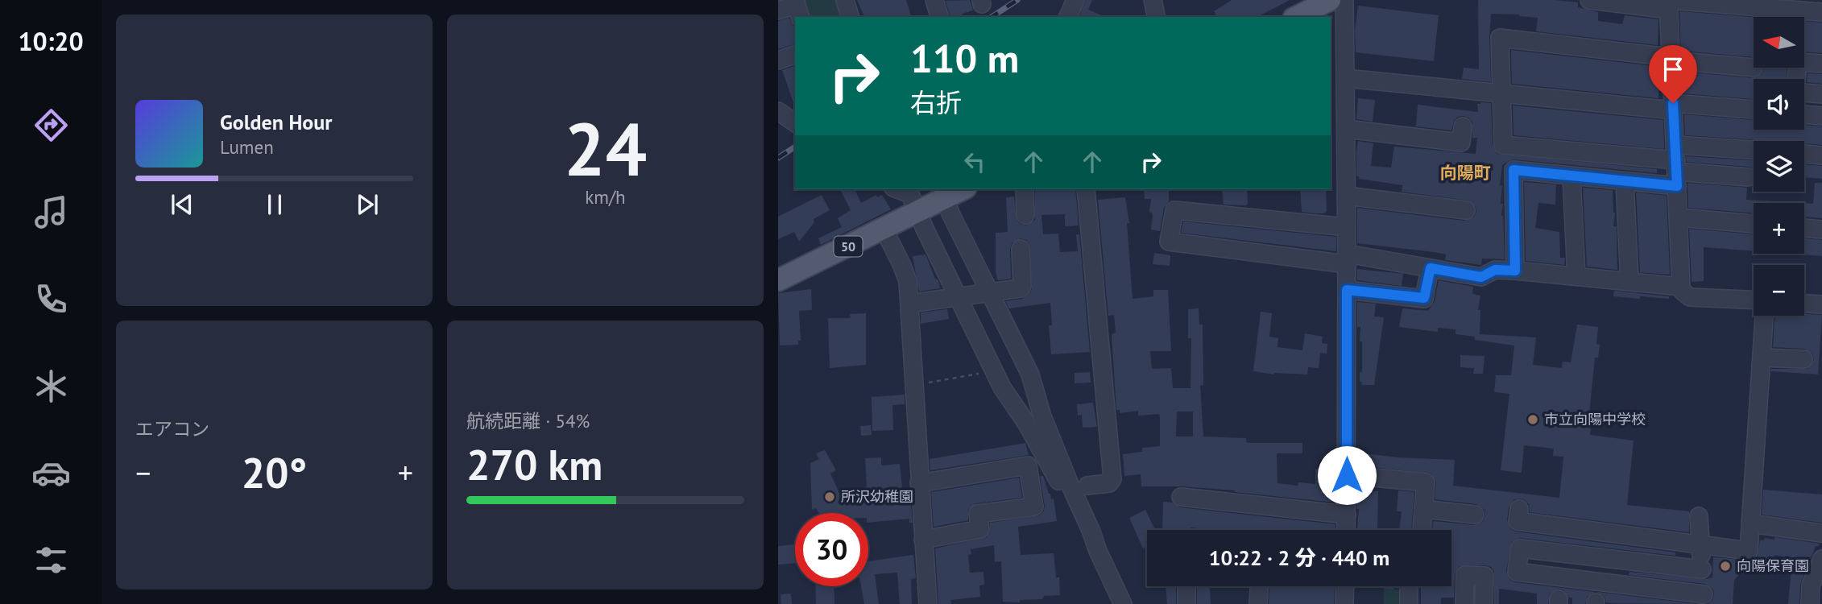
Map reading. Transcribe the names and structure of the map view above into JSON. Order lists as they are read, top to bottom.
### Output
{
  "streets": {
    "main road": ["50"]
  },
  "districts": ["向陽町"],
  "places": ["市立向陽中学校", "所沢幼稚園", "向陽保育園"],
  "north": "left",
  "page": {
    "tabs": "10:20",
    "tile": [
      ["24", "km/h"],
      "エアコン",
      ["航続距離 · 54%", "270 km"]
    ],
    "map_buttons": ["+", "−"],
    "turn": ["110 m", "右折"],
    "song": ["Golden Hour", "Lumen"],
    "heat": ["−", "20°", "+"],
    "limit": "30",
    "trip": "10:22 · 2 分 · 440 m"
  }
}
